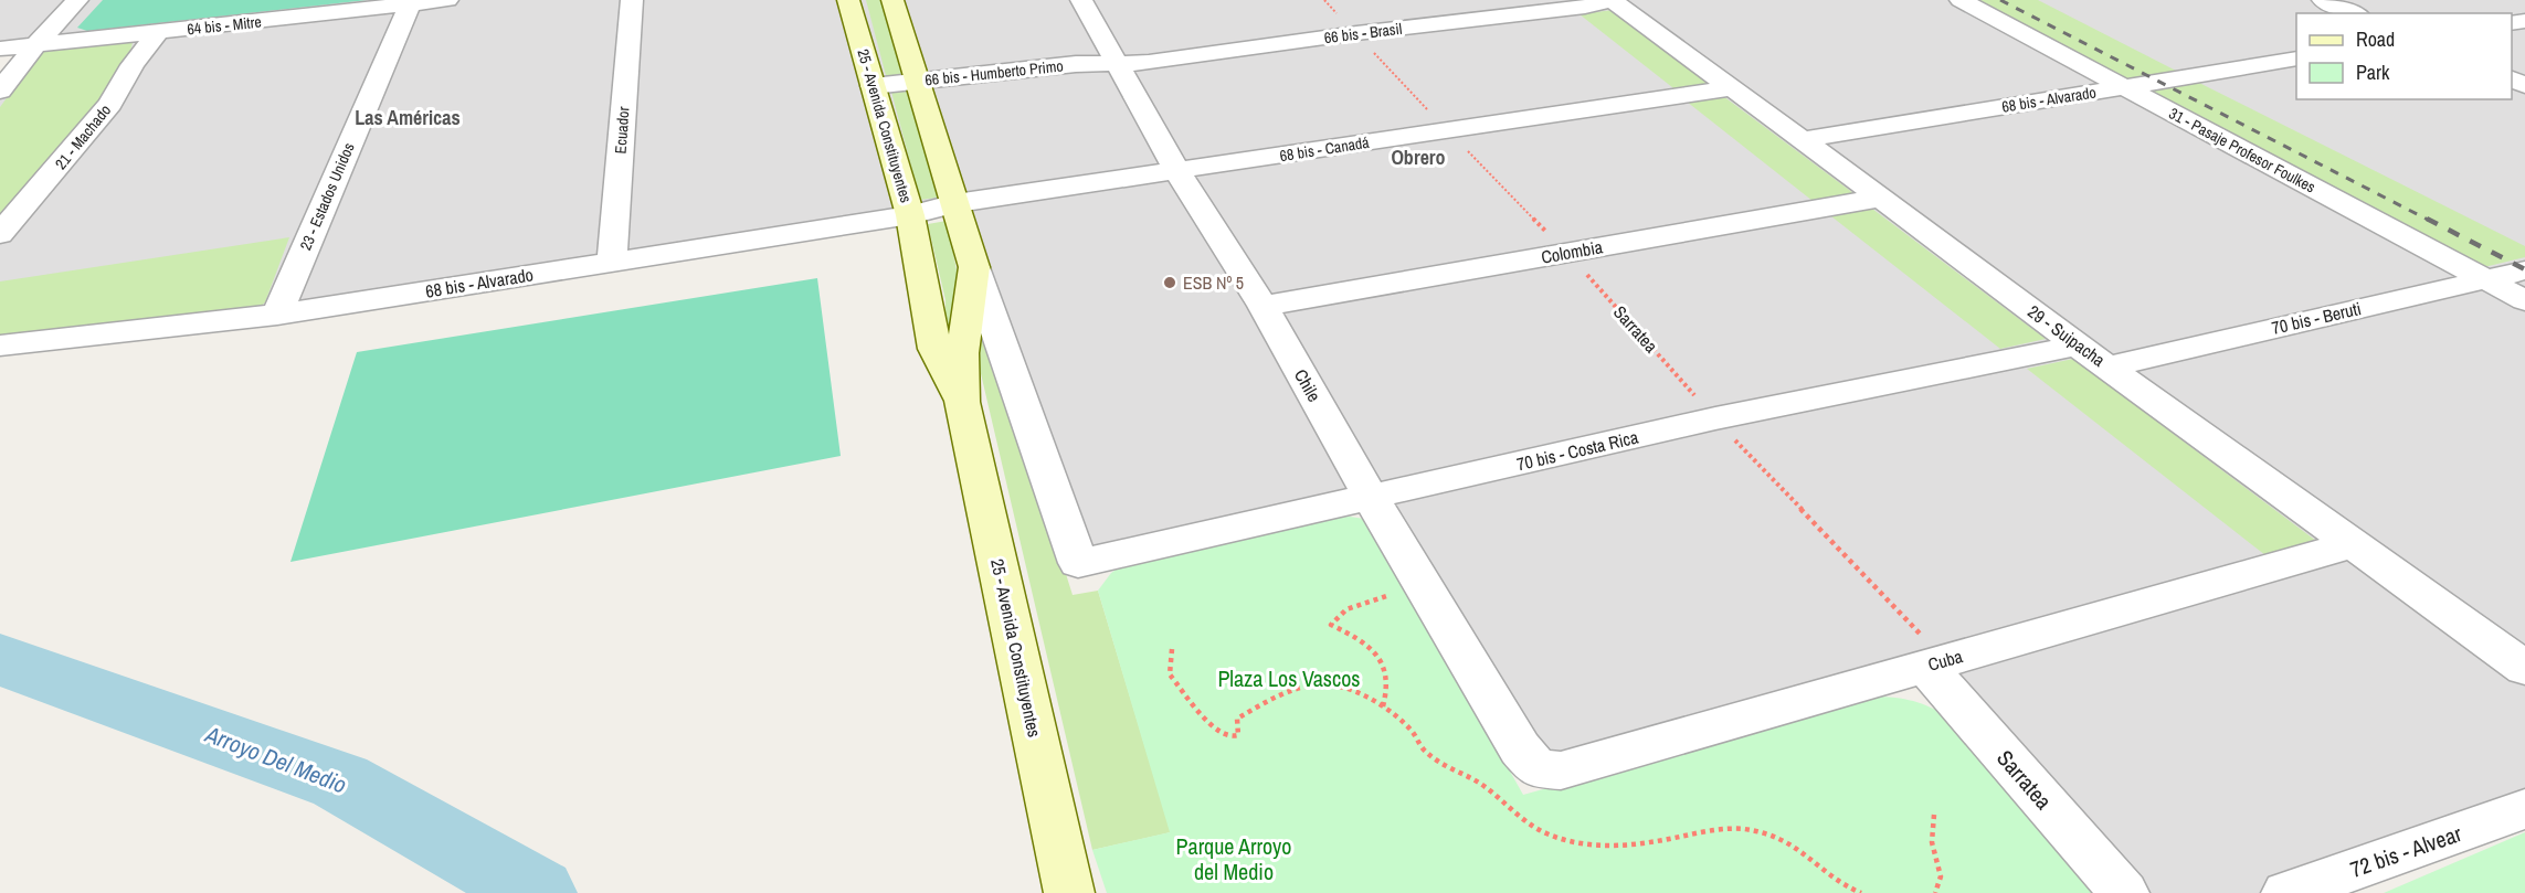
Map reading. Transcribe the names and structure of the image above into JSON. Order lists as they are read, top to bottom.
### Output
{
  "streets": {
    "main road": ["25 - Avenida Constituyentes"],
    "street": [
      "64 bis - Mitre",
      "66 bis - Brasil",
      "66 bis - Humberto Primo",
      "68 bis - Alvarado",
      "Ecuador",
      "21 - Machado",
      "68 bis - Canadá",
      "31 - Pasaje Profesor Foulkes",
      "23 - Estados Unidos",
      "Colombia",
      "70 bis - Beruti",
      "Sarratea",
      "29 - Suipacha",
      "Chile",
      "70 bis - Costa Rica",
      "Cuba",
      "72 bis - Alvear"
    ]
  },
  "crossings": [
    ["64 bis - Mitre", "21 - Machado"],
    ["64 bis - Mitre", "23 - Estados Unidos"],
    ["66 bis - Brasil", "66 bis - Humberto Primo"],
    ["66 bis - Brasil", "Sarratea"],
    ["66 bis - Brasil", "29 - Suipacha"],
    ["66 bis - Brasil", "Chile"],
    ["66 bis - Humberto Primo", "25 - Avenida Constituyentes"],
    ["66 bis - Humberto Primo", "Chile"],
    ["68 bis - Alvarado", "25 - Avenida Constituyentes"],
    ["68 bis - Alvarado", "Ecuador"],
    ["68 bis - Alvarado", "68 bis - Canadá"],
    ["68 bis - Alvarado", "31 - Pasaje Profesor Foulkes"],
    ["68 bis - Alvarado", "23 - Estados Unidos"],
    ["68 bis - Alvarado", "29 - Suipacha"],
    ["25 - Avenida Constituyentes", "68 bis - Canadá"],
    ["25 - Avenida Constituyentes", "70 bis - Costa Rica"],
    ["68 bis - Canadá", "Sarratea"],
    ["68 bis - Canadá", "29 - Suipacha"],
    ["68 bis - Canadá", "Chile"],
    ["31 - Pasaje Profesor Foulkes", "70 bis - Beruti"],
    ["Colombia", "Sarratea"],
    ["Colombia", "29 - Suipacha"],
    ["Colombia", "Chile"],
    ["70 bis - Beruti", "29 - Suipacha"],
    ["Sarratea", "70 bis - Costa Rica"],
    ["Sarratea", "Cuba"],
    ["29 - Suipacha", "70 bis - Costa Rica"],
    ["29 - Suipacha", "Cuba"],
    ["Chile", "70 bis - Costa Rica"],
    ["Chile", "Cuba"]
  ],
  "districts": ["Las Américas", "Obrero"],
  "water": ["Arroyo Del Medio"],
  "parks": ["Plaza Los Vascos", "Parque Arroyo del Medio"],
  "places": ["ESB Nº 5"],
  "legend": ["Road", "Park"]
}
